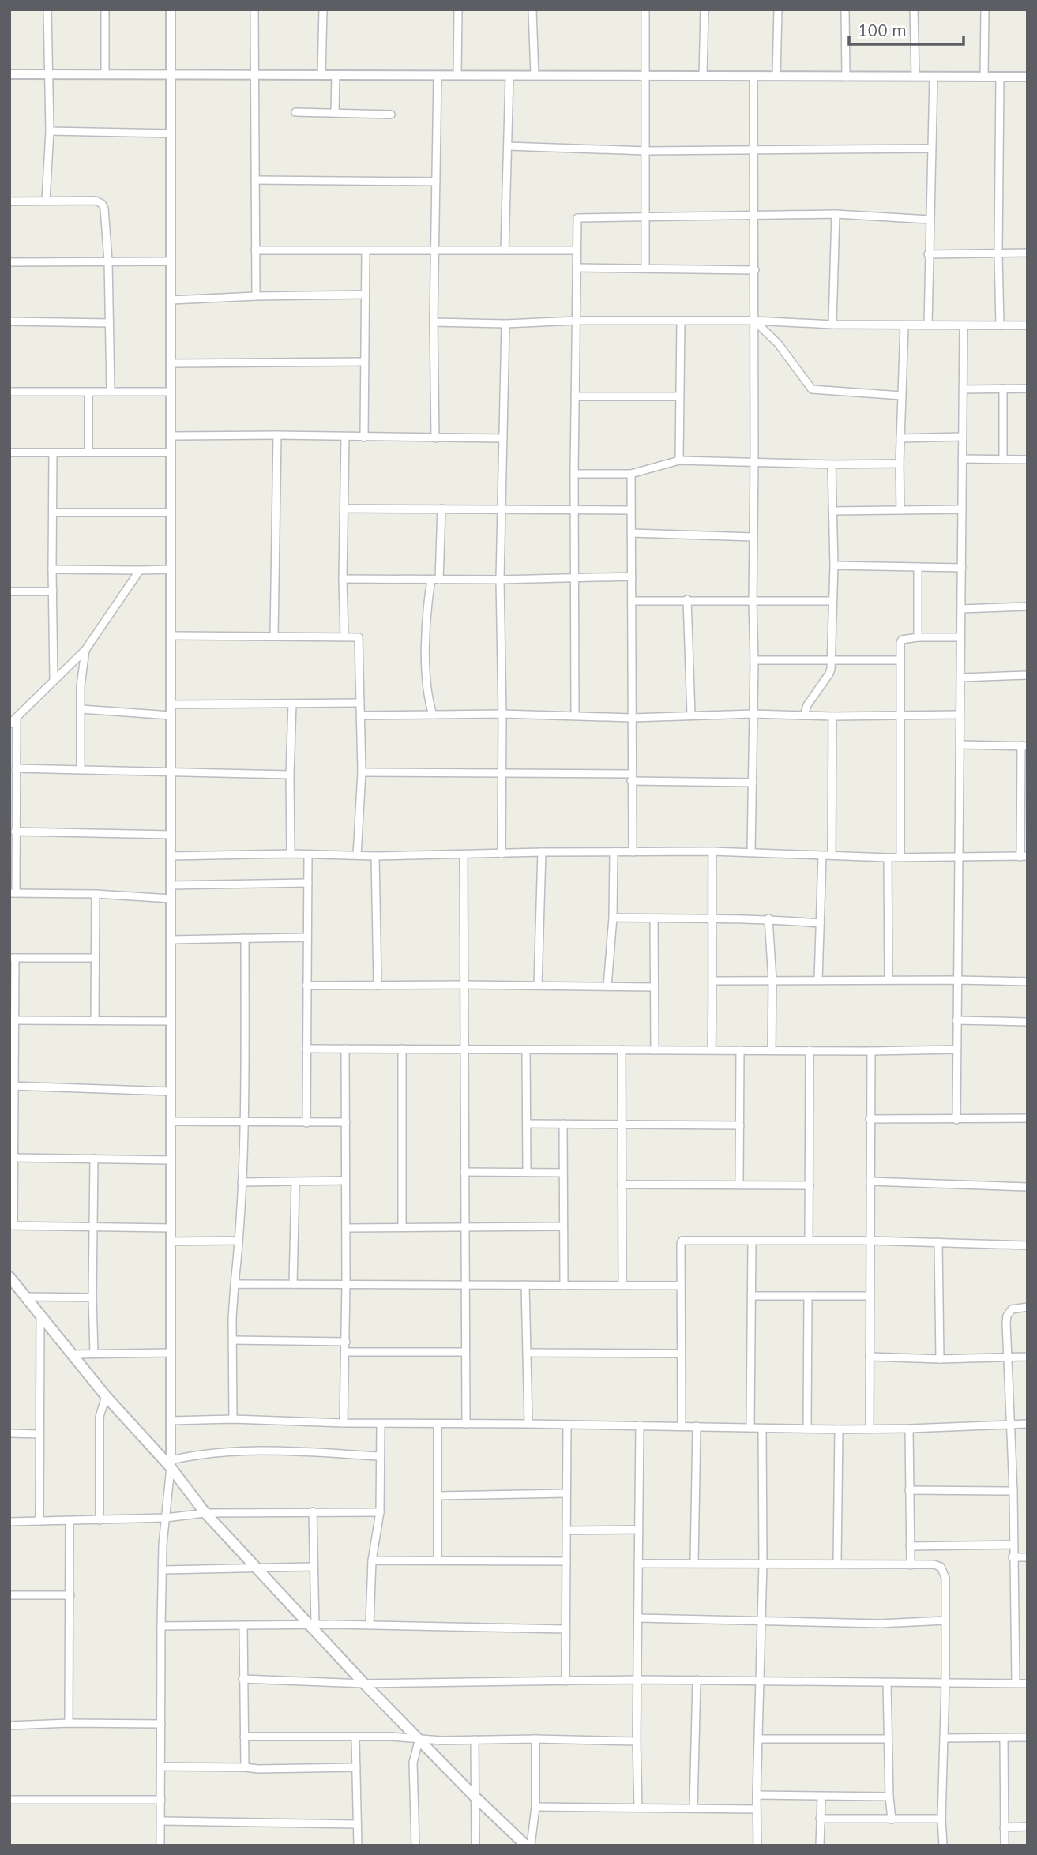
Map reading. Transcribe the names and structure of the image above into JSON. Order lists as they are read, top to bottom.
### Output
{
  "scale_bar": "100 m"
}
